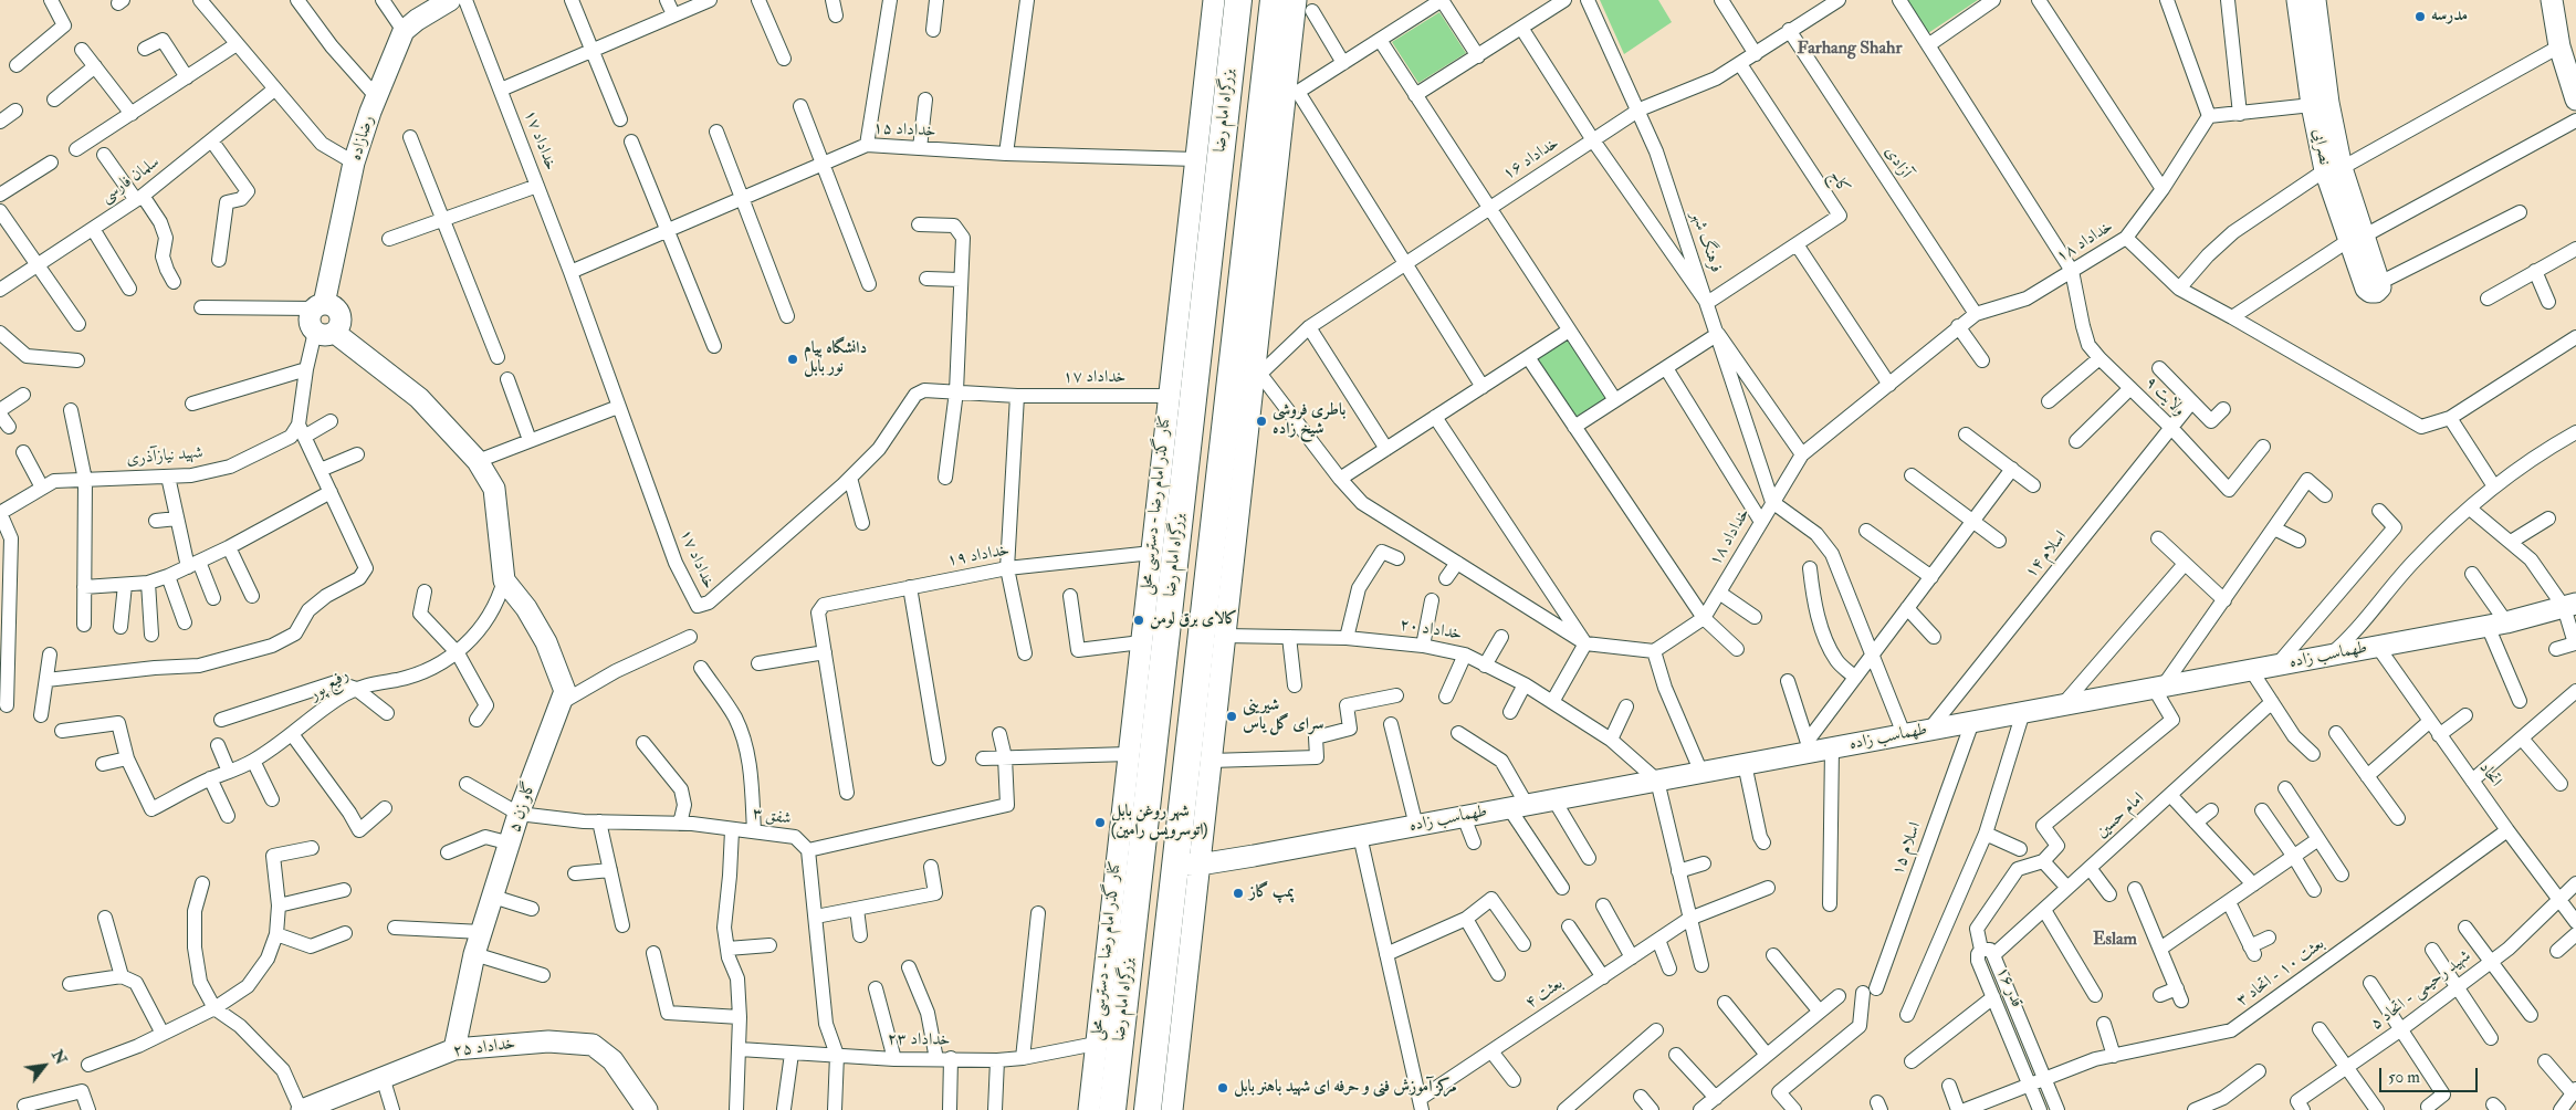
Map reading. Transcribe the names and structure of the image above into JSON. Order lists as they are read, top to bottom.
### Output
{
  "streets": {
    "highway": ["بزرگراه امام رضا"],
    "main road": [
      "رضازاده",
      "نصرایی",
      "کنار گذر امام رضا - دسترسی محلی",
      "طهماسب زاده",
      "گاو زن ۵",
      "خداداد ۲۵"
    ],
    "street": [
      "خداداد ۱۵",
      "خداداد ۱۷",
      "خداداد ۱۶",
      "آزادی",
      "سلمان فارسی",
      "کاج",
      "فرهنگ شهر",
      "خداداد ۱۸",
      "ولایت ۹",
      "شهید نیازآذری",
      "اسلام ۱۴",
      "خداداد ۱۹",
      "خداداد ۲۰",
      "رفیع پور",
      "اتحاد",
      "امام حسین",
      "شفق ۳",
      "اسلام ۱۵",
      "بعثت ۱۰ - اتحاد ۳",
      "قدر ۱۶",
      "شهید رحیمی - اتحاد ۵",
      "بعثت ۴",
      "خداداد ۲۳"
    ]
  },
  "crossings": [
    ["بزرگراه امام رضا", "کنار گذر امام رضا - دسترسی محلی"],
    ["بزرگراه امام رضا", "طهماسب زاده"],
    ["خداداد ۱۵", "خداداد ۱۷"],
    ["خداداد ۱۵", "کنار گذر امام رضا - دسترسی محلی"],
    ["خداداد ۱۷", "کنار گذر امام رضا - دسترسی محلی"],
    ["خداداد ۱۶", "آزادی"],
    ["خداداد ۱۶", "کاج"],
    ["خداداد ۱۶", "فرهنگ شهر"],
    ["آزادی", "خداداد ۱۸"],
    ["کاج", "فرهنگ شهر"],
    ["فرهنگ شهر", "خداداد ۱۸"],
    ["خداداد ۱۸", "ولایت ۹"],
    ["ولایت ۹", "اسلام ۱۴"],
    ["کنار گذر امام رضا - دسترسی محلی", "خداداد ۱۹"],
    ["کنار گذر امام رضا - دسترسی محلی", "خداداد ۲۳"],
    ["اسلام ۱۴", "طهماسب زاده"],
    ["خداداد ۲۰", "طهماسب زاده"],
    ["طهماسب زاده", "اتحاد"],
    ["طهماسب زاده", "اسلام ۱۵"],
    ["رفیع پور", "گاو زن ۵"],
    ["اتحاد", "بعثت ۱۰ - اتحاد ۳"],
    ["اتحاد", "شهید رحیمی - اتحاد ۵"],
    ["گاو زن ۵", "شفق ۳"],
    ["گاو زن ۵", "خداداد ۲۵"],
    ["امام حسین", "قدر ۱۶"],
    ["بعثت ۱۰ - اتحاد ۳", "قدر ۱۶"]
  ],
  "districts": ["Farhang Shahr", "Eslam"],
  "places": [
    "مدرسه",
    "دانشگاه پیام نور بابل",
    "باطری فروشی شیخ زاده",
    "کالای برق لومن",
    "شیرینی سرای گل یاس",
    "شهر روغن بابل (اتوسرویس رامین)",
    "پمپ گاز",
    "مرکز آموزش فنی و حرفه ای شهید باهنر بابل"
  ],
  "scale_bar": "50 m",
  "north": "top right"
}
